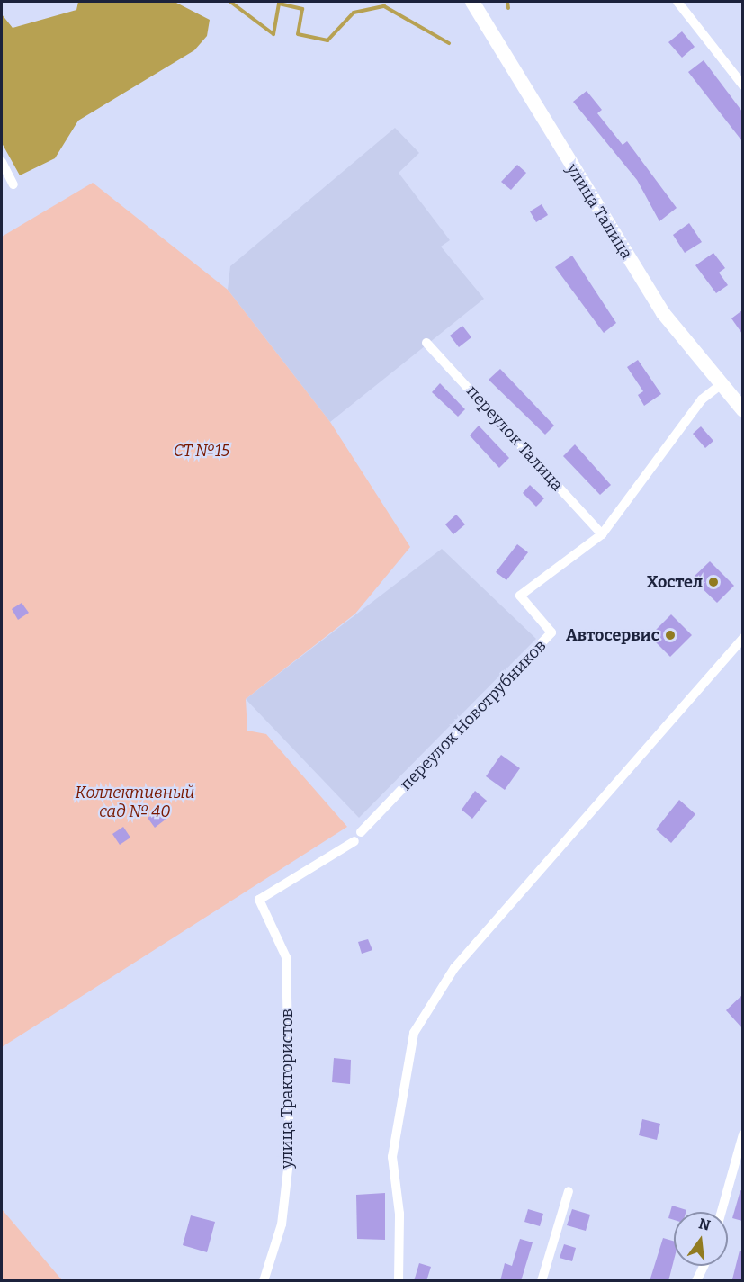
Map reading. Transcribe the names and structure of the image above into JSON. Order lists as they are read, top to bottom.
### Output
{
  "streets": {
    "main road": ["улица Талица"],
    "street": ["переулок Талица", "переулок Новотрубников", "улица Трактористов"]
  },
  "crossings": [
    ["улица Талица", "переулок Новотрубников"],
    ["переулок Талица", "переулок Новотрубников"]
  ],
  "parks": ["СТ №15", "Коллективный сад № 40"],
  "places": ["Хостел", "Автосервис"],
  "north": "top"
}
